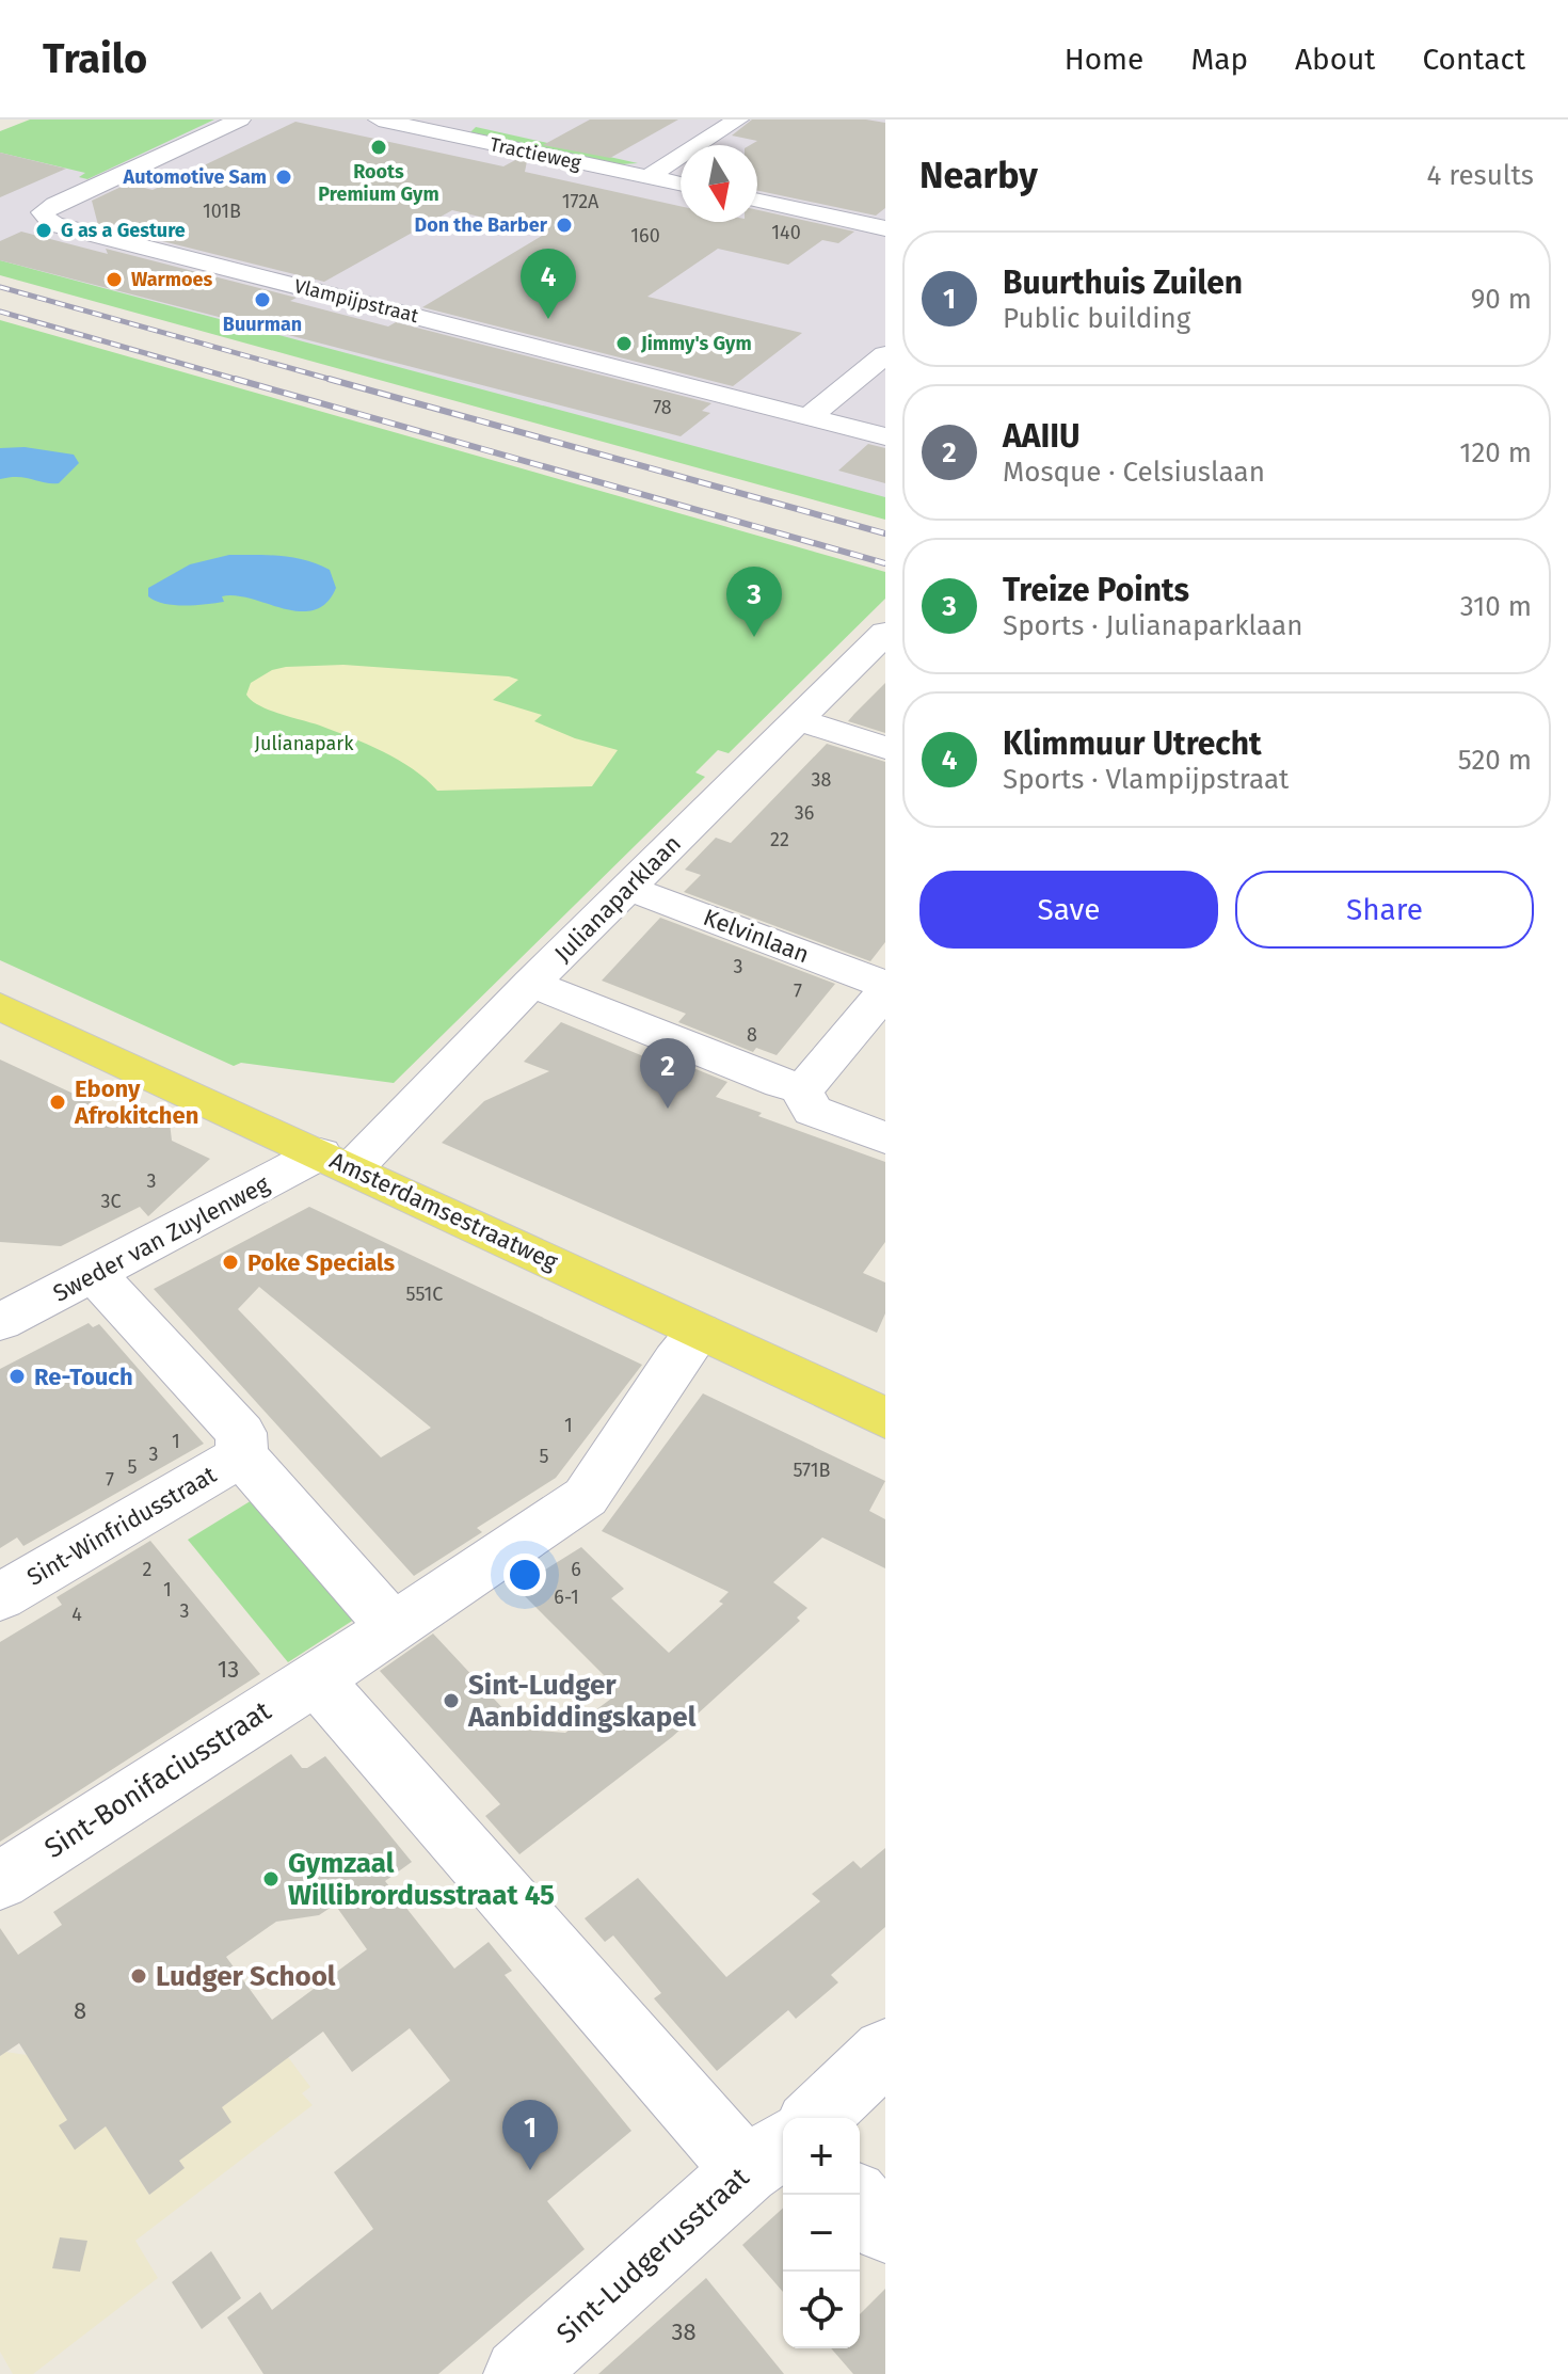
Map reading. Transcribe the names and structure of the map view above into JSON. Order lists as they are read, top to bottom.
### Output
{
  "streets": {
    "main road": ["Amsterdamsestraatweg"],
    "street": [
      "Tractieweg",
      "Vlampijpstraat",
      "Julianaparklaan",
      "Kelvinlaan",
      "Sweder van Zuylenweg",
      "Sint-Winfridusstraat",
      "Sint-Bonifaciusstraat",
      "Sint-Ludgerusstraat"
    ]
  },
  "crossings": [
    ["Julianaparklaan", "Kelvinlaan"],
    ["Julianaparklaan", "Amsterdamsestraatweg"],
    ["Julianaparklaan", "Sweder van Zuylenweg"],
    ["Amsterdamsestraatweg", "Sweder van Zuylenweg"]
  ],
  "parks": ["Julianapark"],
  "places": [
    "Roots Premium Gym",
    "Automotive Sam",
    "Don the Barber",
    "G as a Gesture",
    "Warmoes",
    "Buurman",
    "Jimmy's Gym",
    "Ebony Afrokitchen",
    "Poke Specials",
    "Re-Touch",
    "Sint-Ludger Aanbiddingskapel",
    "Gymzaal Willibrordusstraat 45",
    "Ludger School"
  ],
  "house_numbers": [
    "172A",
    "101B",
    "140",
    "160",
    "78",
    "38",
    "36",
    "22",
    "3",
    "7",
    "8",
    "3",
    "3C",
    "551C",
    "1",
    "1",
    "3",
    "5",
    "5",
    "571B",
    "7",
    "2",
    "6",
    "1",
    "6-1",
    "3",
    "4",
    "13",
    "8",
    "38"
  ],
  "north": "bottom",
  "page": {
    "header": "Trailo",
    "nav": [
      "Home",
      "Map",
      "About",
      "Contact"
    ],
    "heading": ["Nearby", "4 results"],
    "list": [
      {
        "mark": "1",
        "name": "Buurthuis Zuilen",
        "note": "Public building",
        "value": "90 m"
      },
      {
        "mark": "2",
        "name": "AAIIU",
        "note": "Mosque · Celsiuslaan",
        "value": "120 m"
      },
      {
        "mark": "3",
        "name": "Treize Points",
        "note": "Sports · Julianaparklaan",
        "value": "310 m"
      },
      {
        "mark": "4",
        "name": "Klimmuur Utrecht",
        "note": "Sports · Vlampijpstraat",
        "value": "520 m"
      }
    ],
    "pins": [
      "4",
      "3",
      "2",
      "1"
    ],
    "buttons": ["Save", "Share"],
    "map_buttons": ["+", "−"]
  }
}
